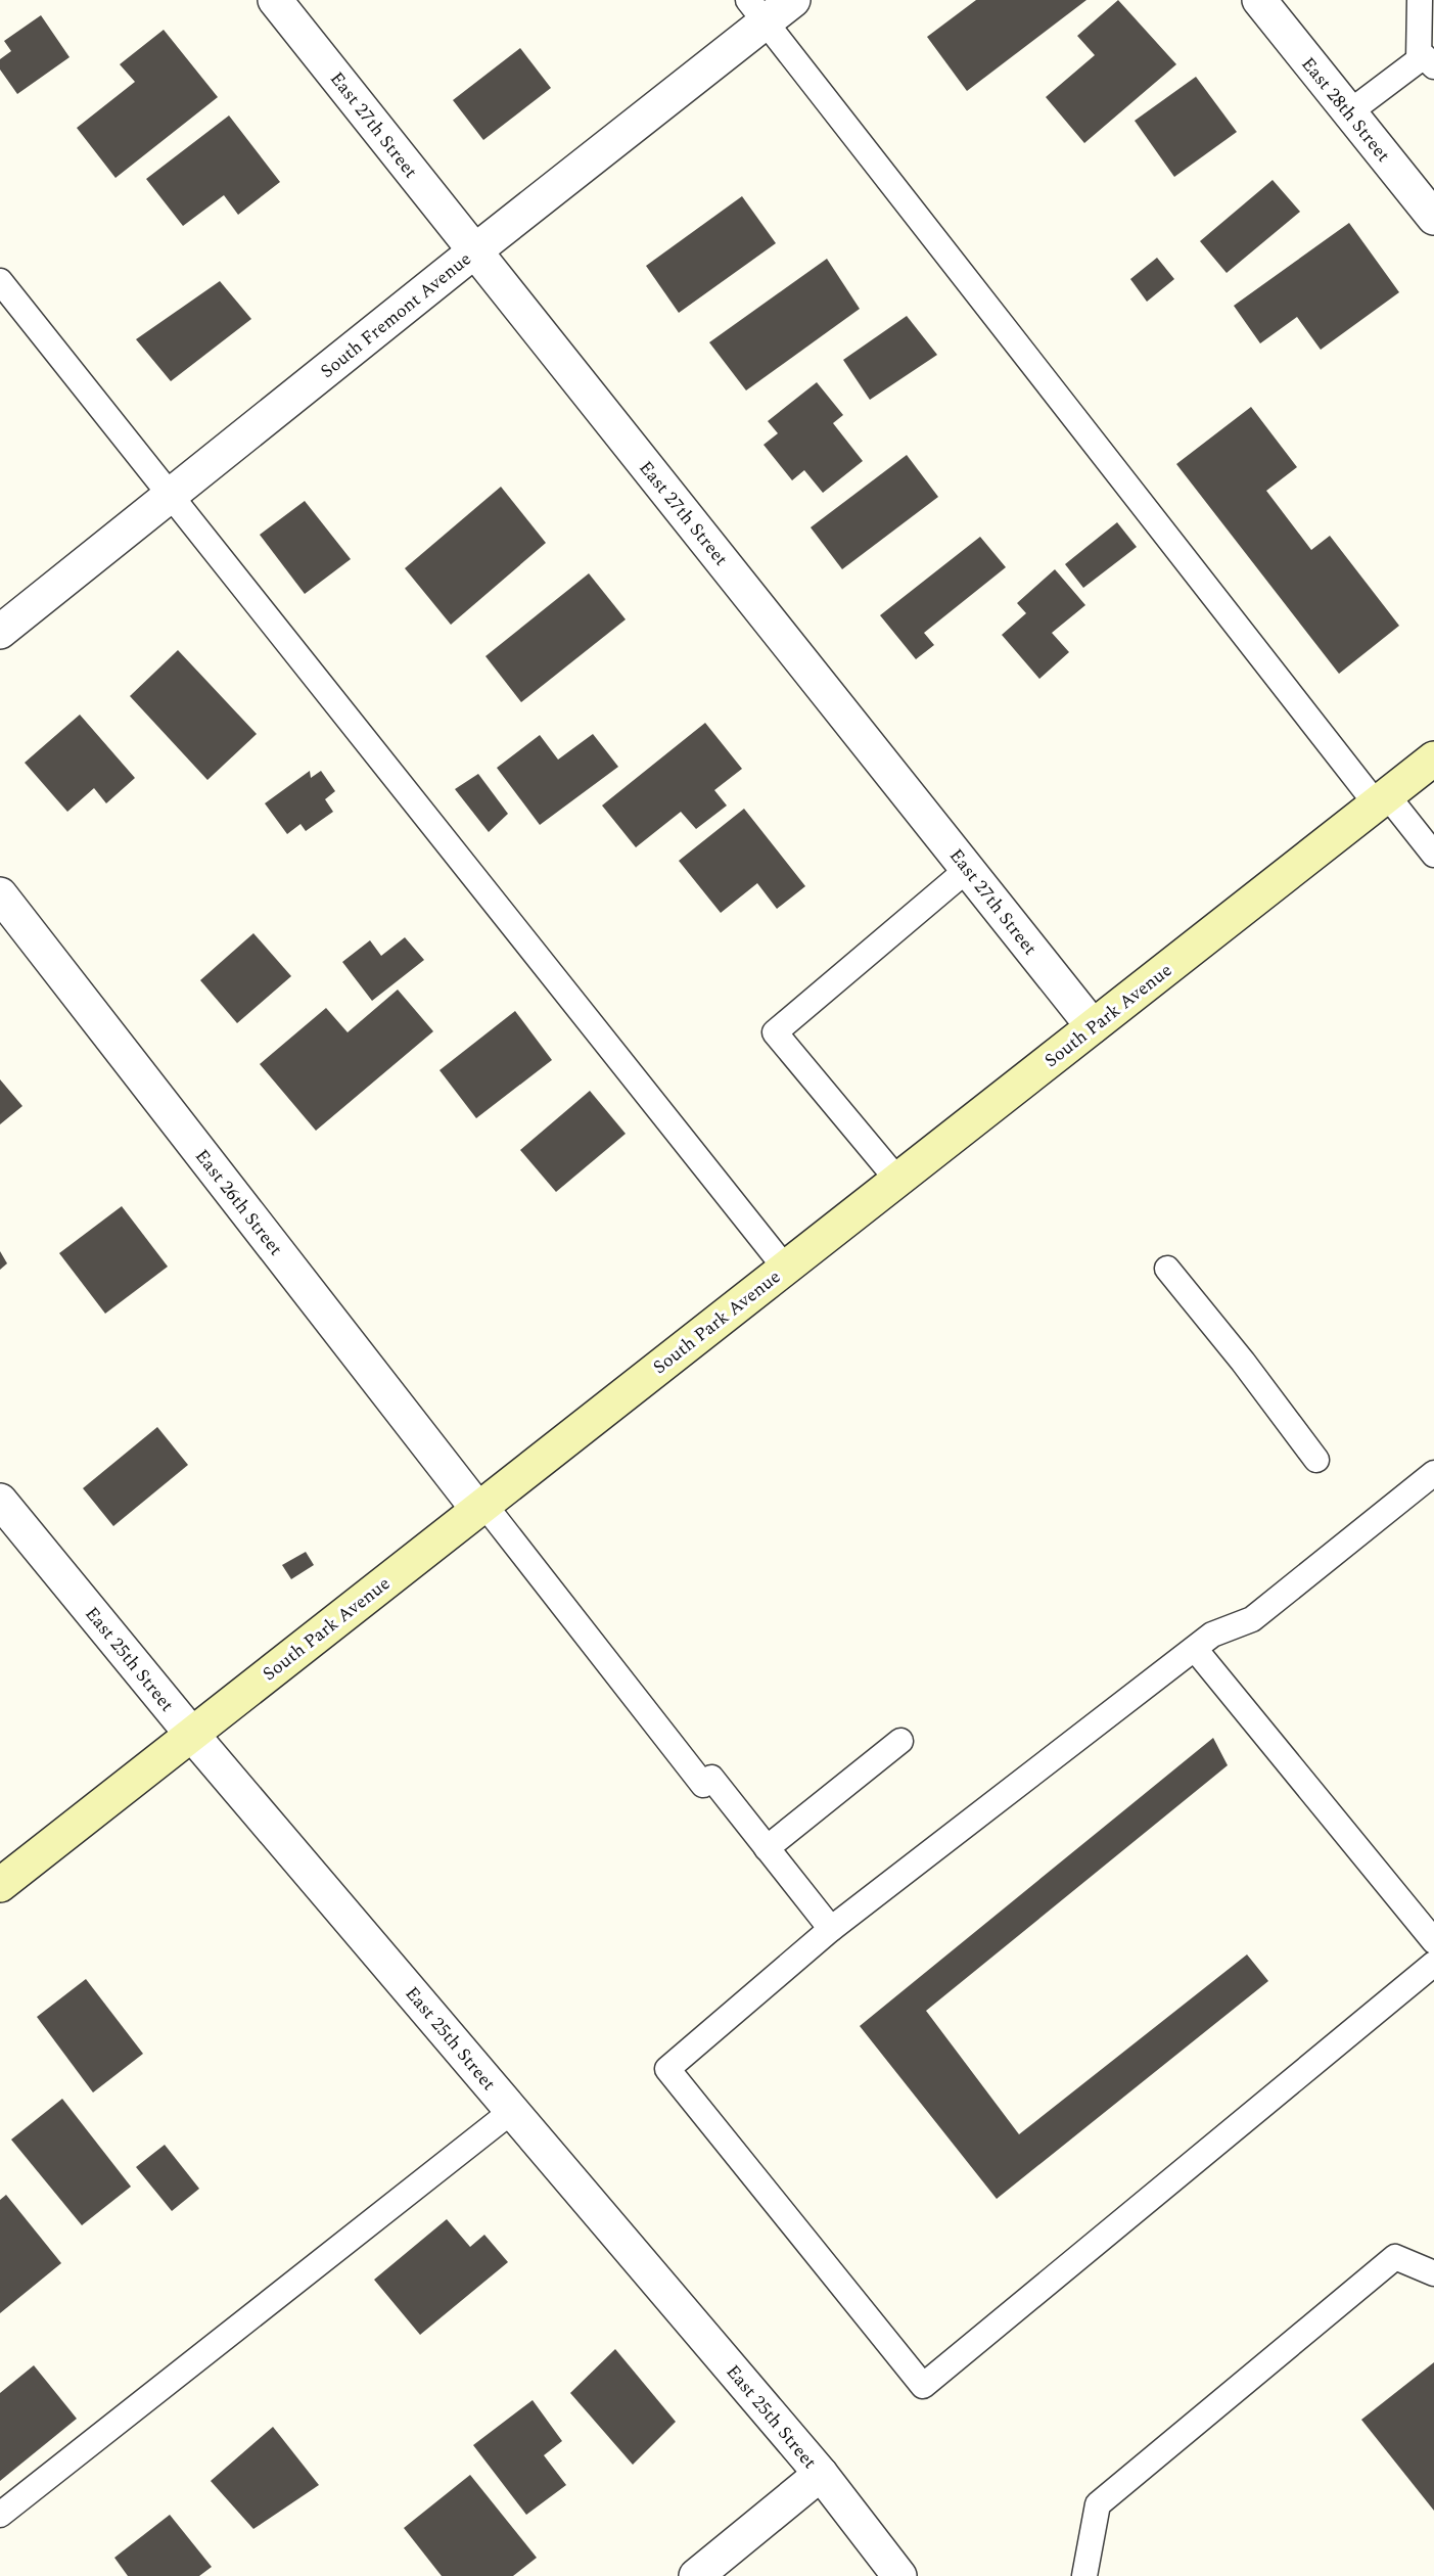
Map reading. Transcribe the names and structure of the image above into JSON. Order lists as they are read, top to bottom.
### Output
{
  "streets": {
    "main road": ["South Park Avenue"],
    "street": [
      "East 28th Street",
      "East 27th Street",
      "South Fremont Avenue",
      "East 26th Street",
      "East 25th Street"
    ]
  },
  "crossings": [
    ["East 27th Street", "South Fremont Avenue"],
    ["East 27th Street", "South Park Avenue"],
    ["South Park Avenue", "East 26th Street"],
    ["South Park Avenue", "East 25th Street"]
  ]
}
